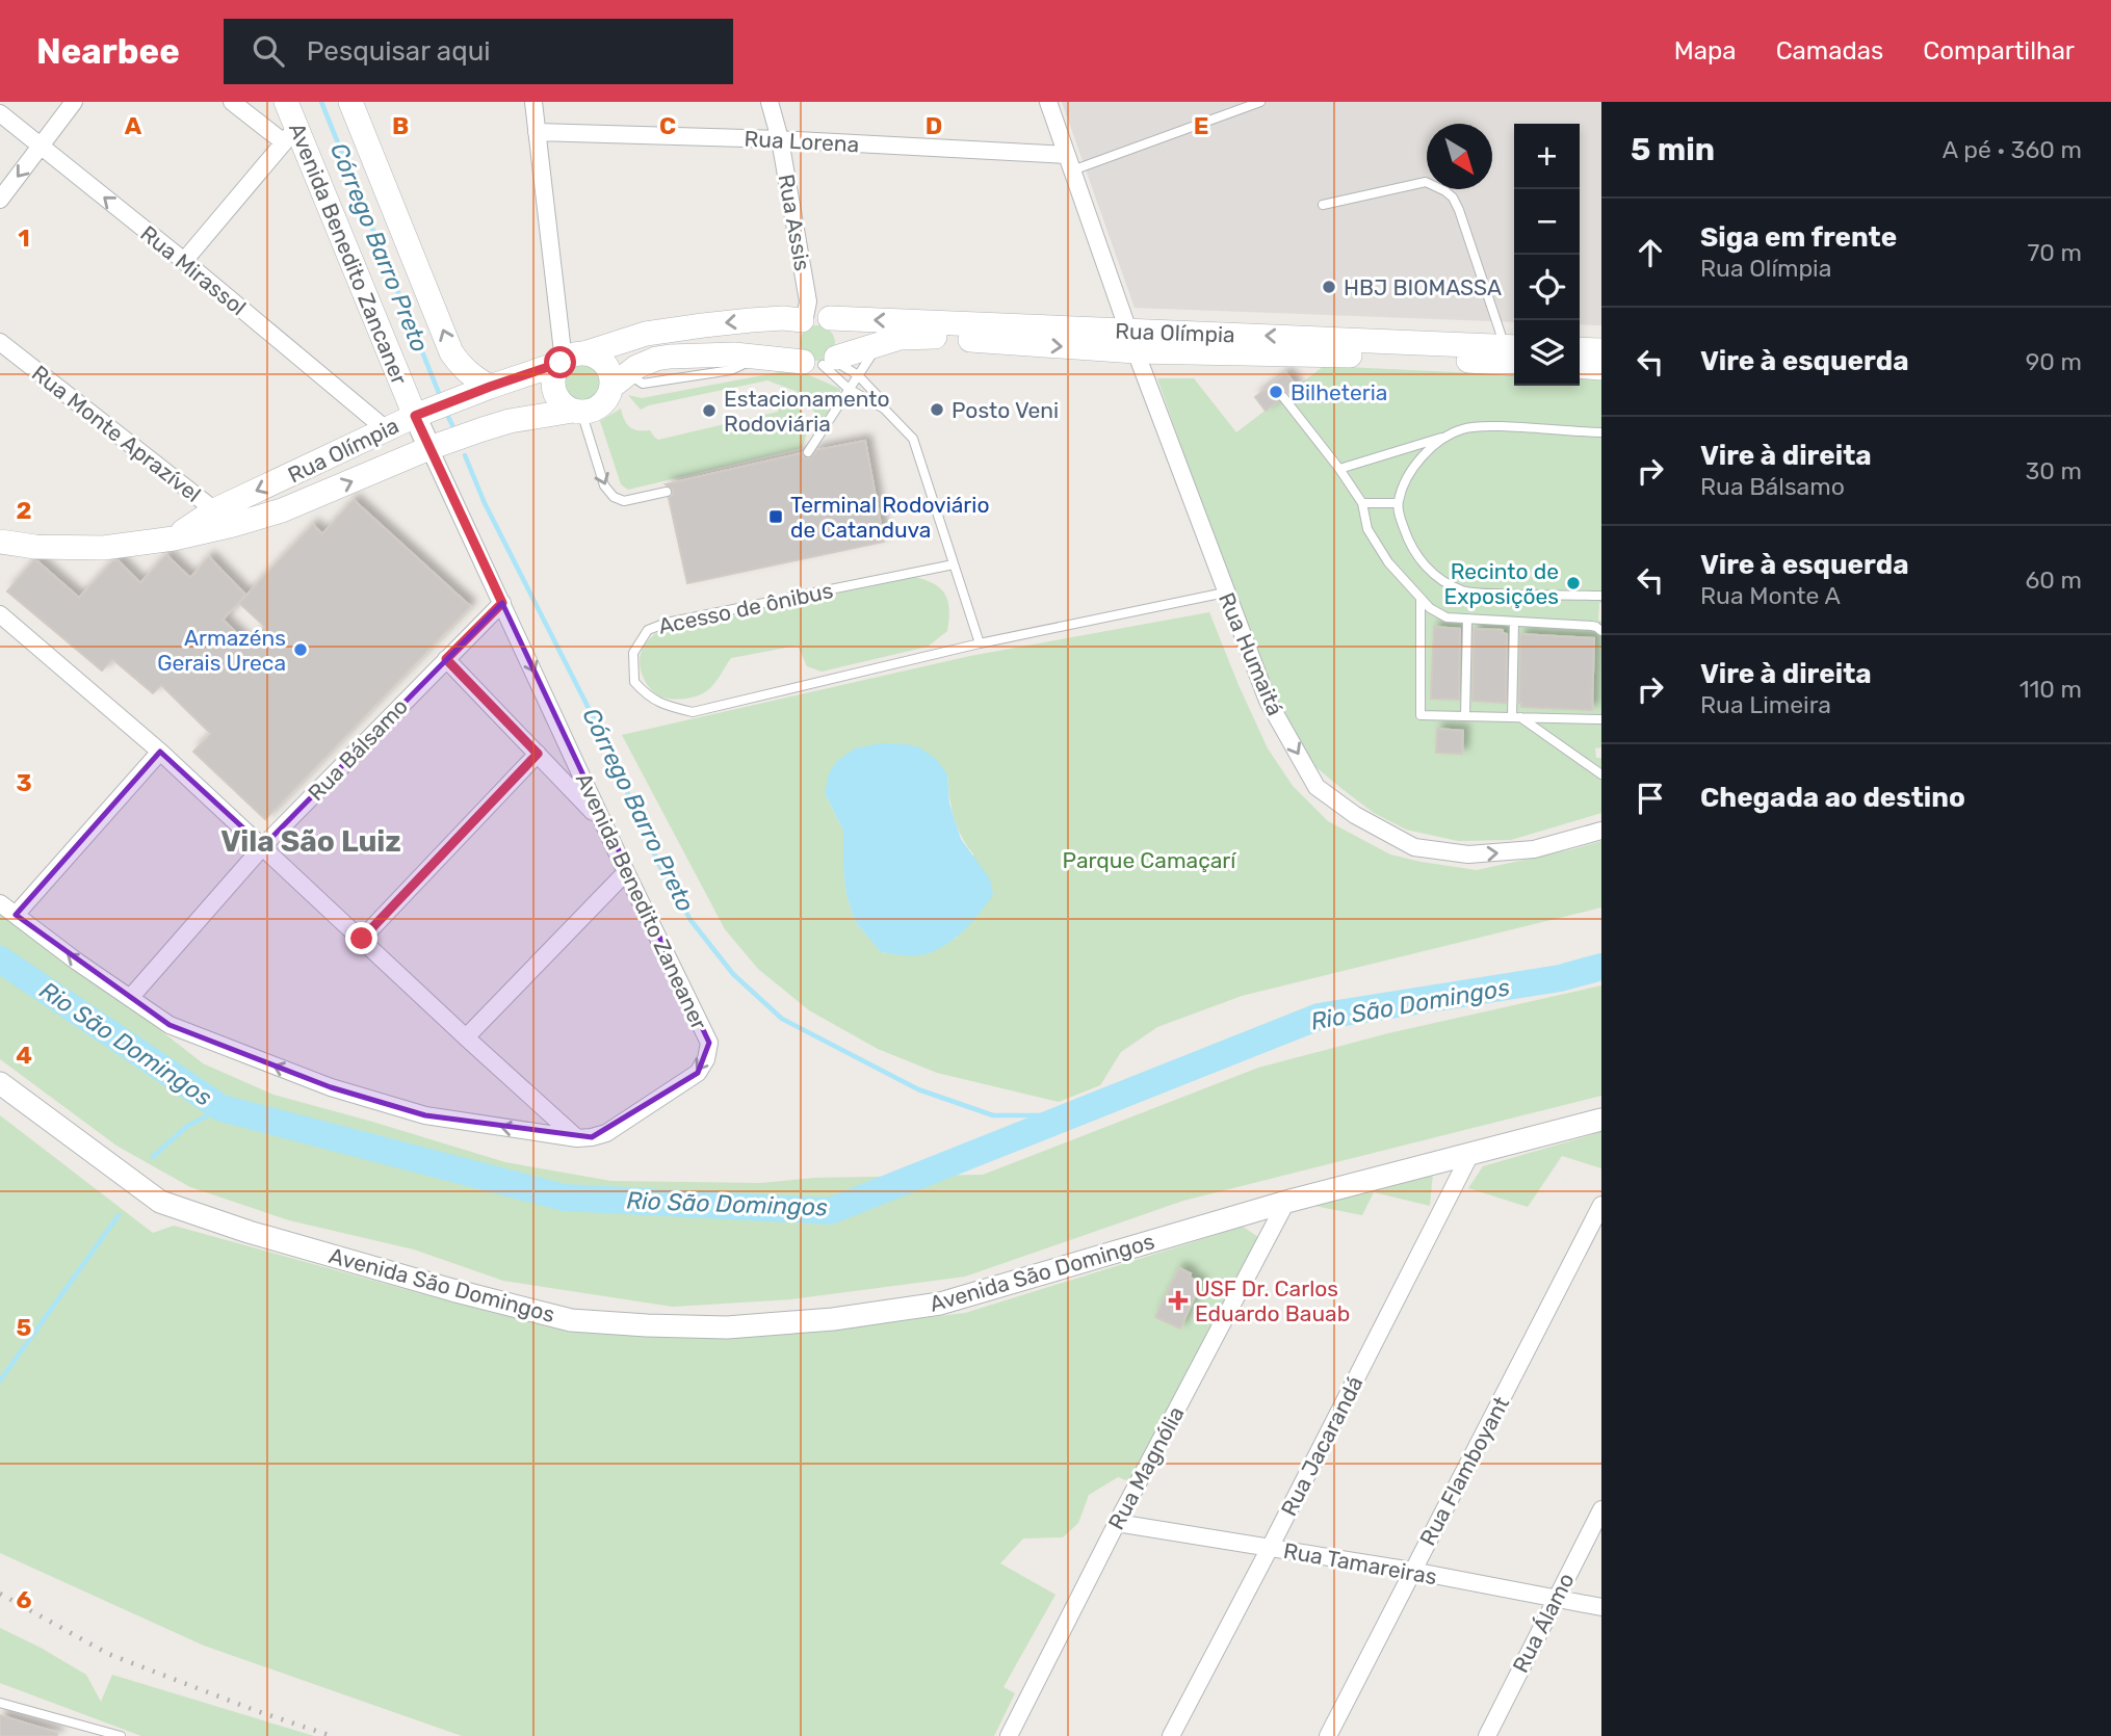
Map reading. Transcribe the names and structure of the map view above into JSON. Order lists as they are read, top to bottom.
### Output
{
  "streets": {
    "main road": ["Avenida Benedito Zancaner", "Rua Olímpia"],
    "street": [
      "Rua Lorena",
      "Rua Assis",
      "Rua Mirassol",
      "Rua Monte Aprazível",
      "Rua Humaitá",
      "Rua Bálsamo",
      "Avenida Benedito Zaneaner",
      "Avenida São Domingos",
      "Rua Jacarandá",
      "Rua Magnólia",
      "Rua Flamboyant",
      "Rua Tamareiras",
      "Rua Álamo"
    ],
    "lane": ["Acesso de ônibus"]
  },
  "crossings": [
    ["Rua Lorena", "Rua Assis"],
    ["Rua Lorena", "Rua Humaitá"],
    ["Rua Assis", "Rua Olímpia"],
    ["Avenida Benedito Zancaner", "Rua Olímpia"],
    ["Avenida Benedito Zancaner", "Rua Bálsamo"],
    ["Avenida Benedito Zancaner", "Avenida Benedito Zaneaner"],
    ["Rua Mirassol", "Rua Olímpia"],
    ["Rua Olímpia", "Rua Monte Aprazível"],
    ["Rua Olímpia", "Rua Humaitá"],
    ["Rua Bálsamo", "Avenida Benedito Zaneaner"],
    ["Avenida São Domingos", "Rua Jacarandá"],
    ["Avenida São Domingos", "Rua Magnólia"],
    ["Rua Jacarandá", "Rua Tamareiras"],
    ["Rua Magnólia", "Rua Tamareiras"],
    ["Rua Flamboyant", "Rua Tamareiras"],
    ["Rua Tamareiras", "Rua Álamo"]
  ],
  "one_way": ["Rua Mirassol", "Rua Humaitá", "Avenida Benedito Zaneaner"],
  "districts": ["Vila São Luiz"],
  "water": ["Córrego Barro Preto", "Rio São Domingos"],
  "parks": ["Parque Camaçarí"],
  "places": {
    "other": [
      "HBJ BIOMASSA",
      "Bilheteria",
      "Posto Veni",
      "Estacionamento Rodoviária",
      "Recinto de Exposições",
      "Armazéns Gerais Ureca"
    ],
    "transit": ["Terminal Rodoviário de Catanduva"],
    "health": ["USF Dr. Carlos Eduardo Bauab"]
  },
  "north": "bottom right",
  "page": {
    "header": "Nearbee",
    "search": "Pesquisar aqui",
    "nav": ["Mapa", "Camadas", "Compartilhar"],
    "heading": ["5 min", "A pé · 360 m"],
    "map_buttons": ["+", "−"],
    "list": [
      ["Siga em frente", "Rua Olímpia", "70 m"],
      ["Vire à esquerda", "90 m"],
      ["Vire à direita", "Rua Bálsamo", "30 m"],
      ["Vire à esquerda", "Rua Monte A", "60 m"],
      ["Vire à direita", "Rua Limeira", "110 m"],
      "Chegada ao destino"
    ]
  },
  "grid": {
    "columns": [
      "A",
      "B",
      "C",
      "D",
      "E"
    ],
    "rows": [
      "1",
      "2",
      "3",
      "4",
      "5",
      "6"
    ]
  }
}
